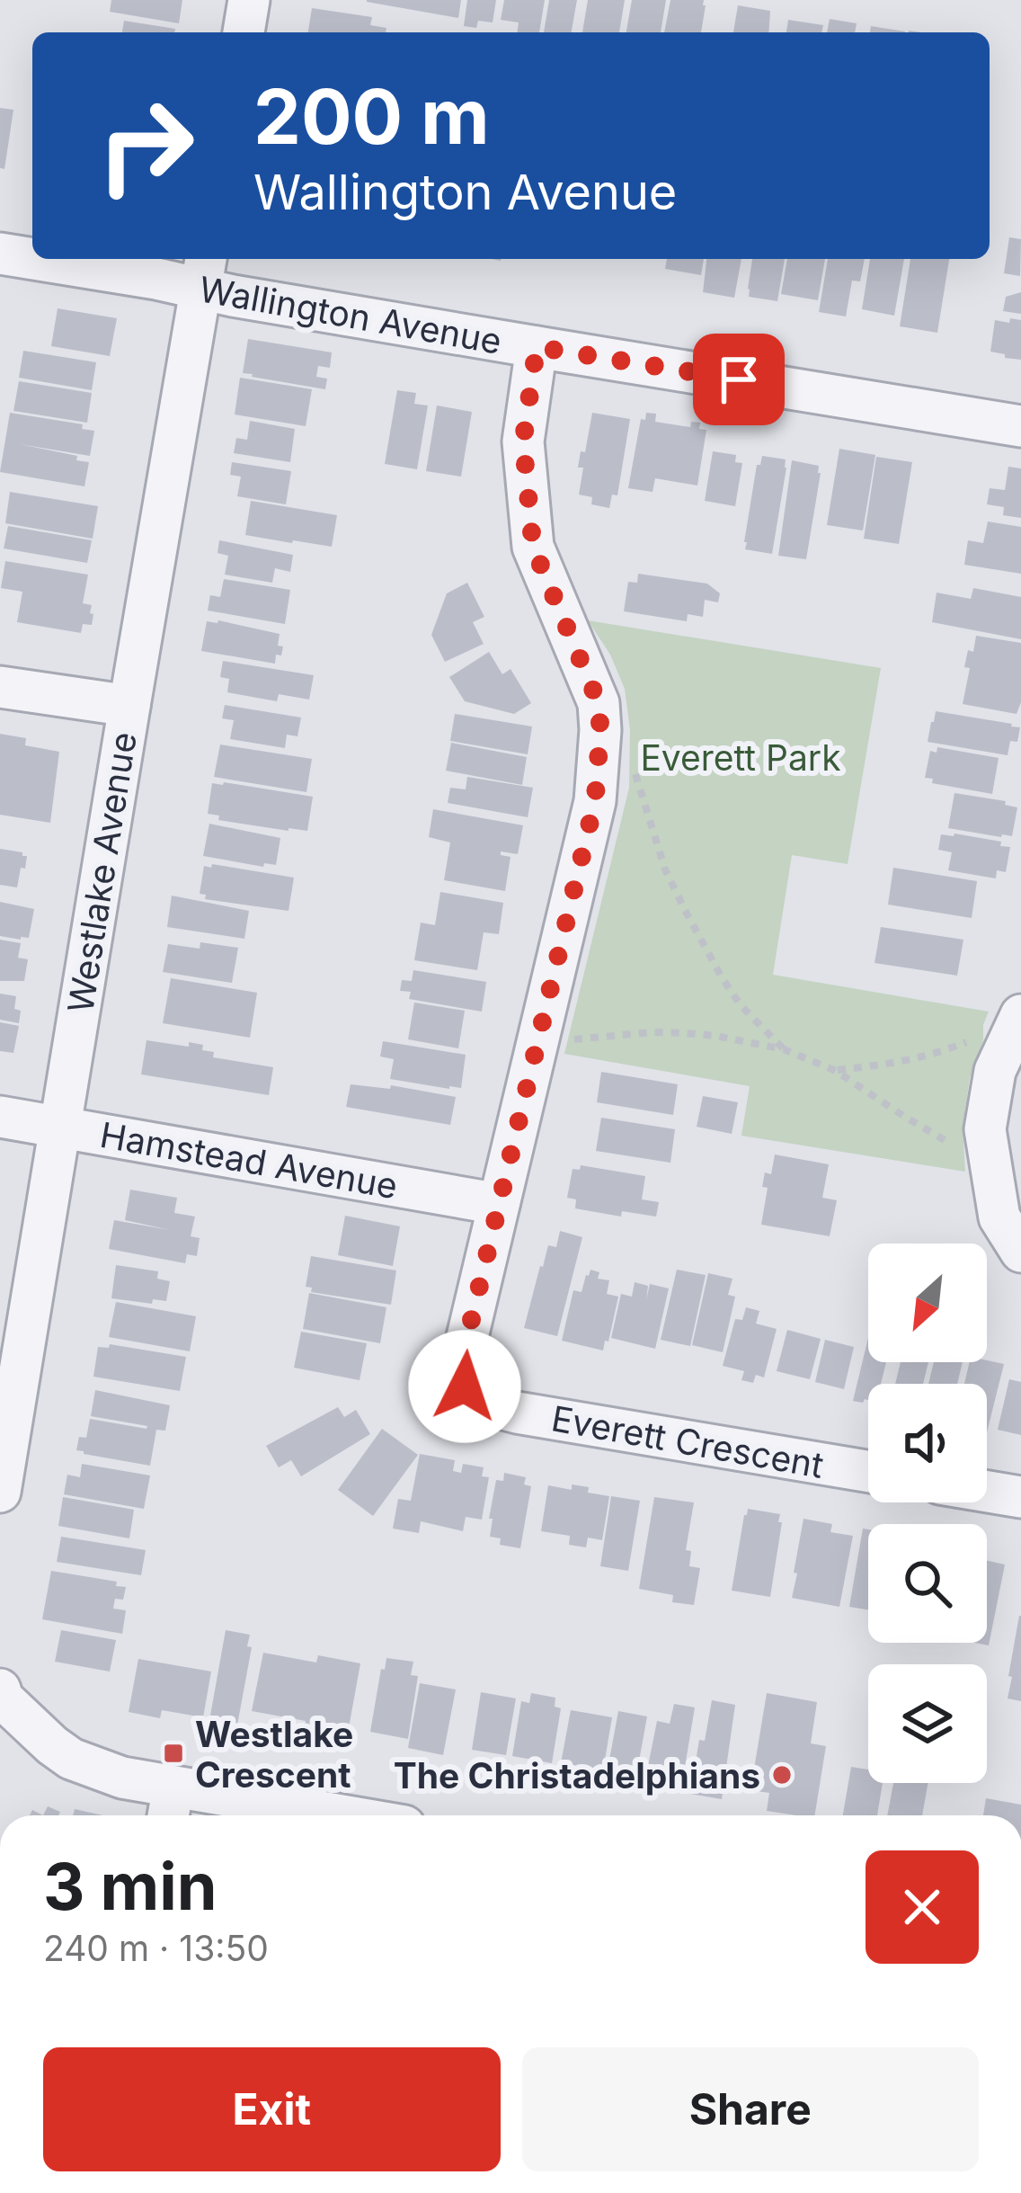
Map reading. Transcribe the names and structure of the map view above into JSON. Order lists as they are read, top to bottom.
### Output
{
  "streets": {
    "street": [
      "Wallington Avenue",
      "Westlake Avenue",
      "Hamstead Avenue",
      "Everett Crescent"
    ]
  },
  "crossings": [
    ["Wallington Avenue", "Westlake Avenue"],
    ["Wallington Avenue", "Everett Crescent"],
    ["Westlake Avenue", "Hamstead Avenue"],
    ["Hamstead Avenue", "Everett Crescent"]
  ],
  "parks": ["Everett Park"],
  "places": {
    "transit": ["Westlake Crescent"],
    "other": ["The Christadelphians"]
  },
  "north": "bottom left",
  "page": {
    "turn": ["200 m", "Wallington Avenue"],
    "heading": ["3 min", "240 m · 13:50"],
    "buttons": ["Exit", "Share"]
  }
}
